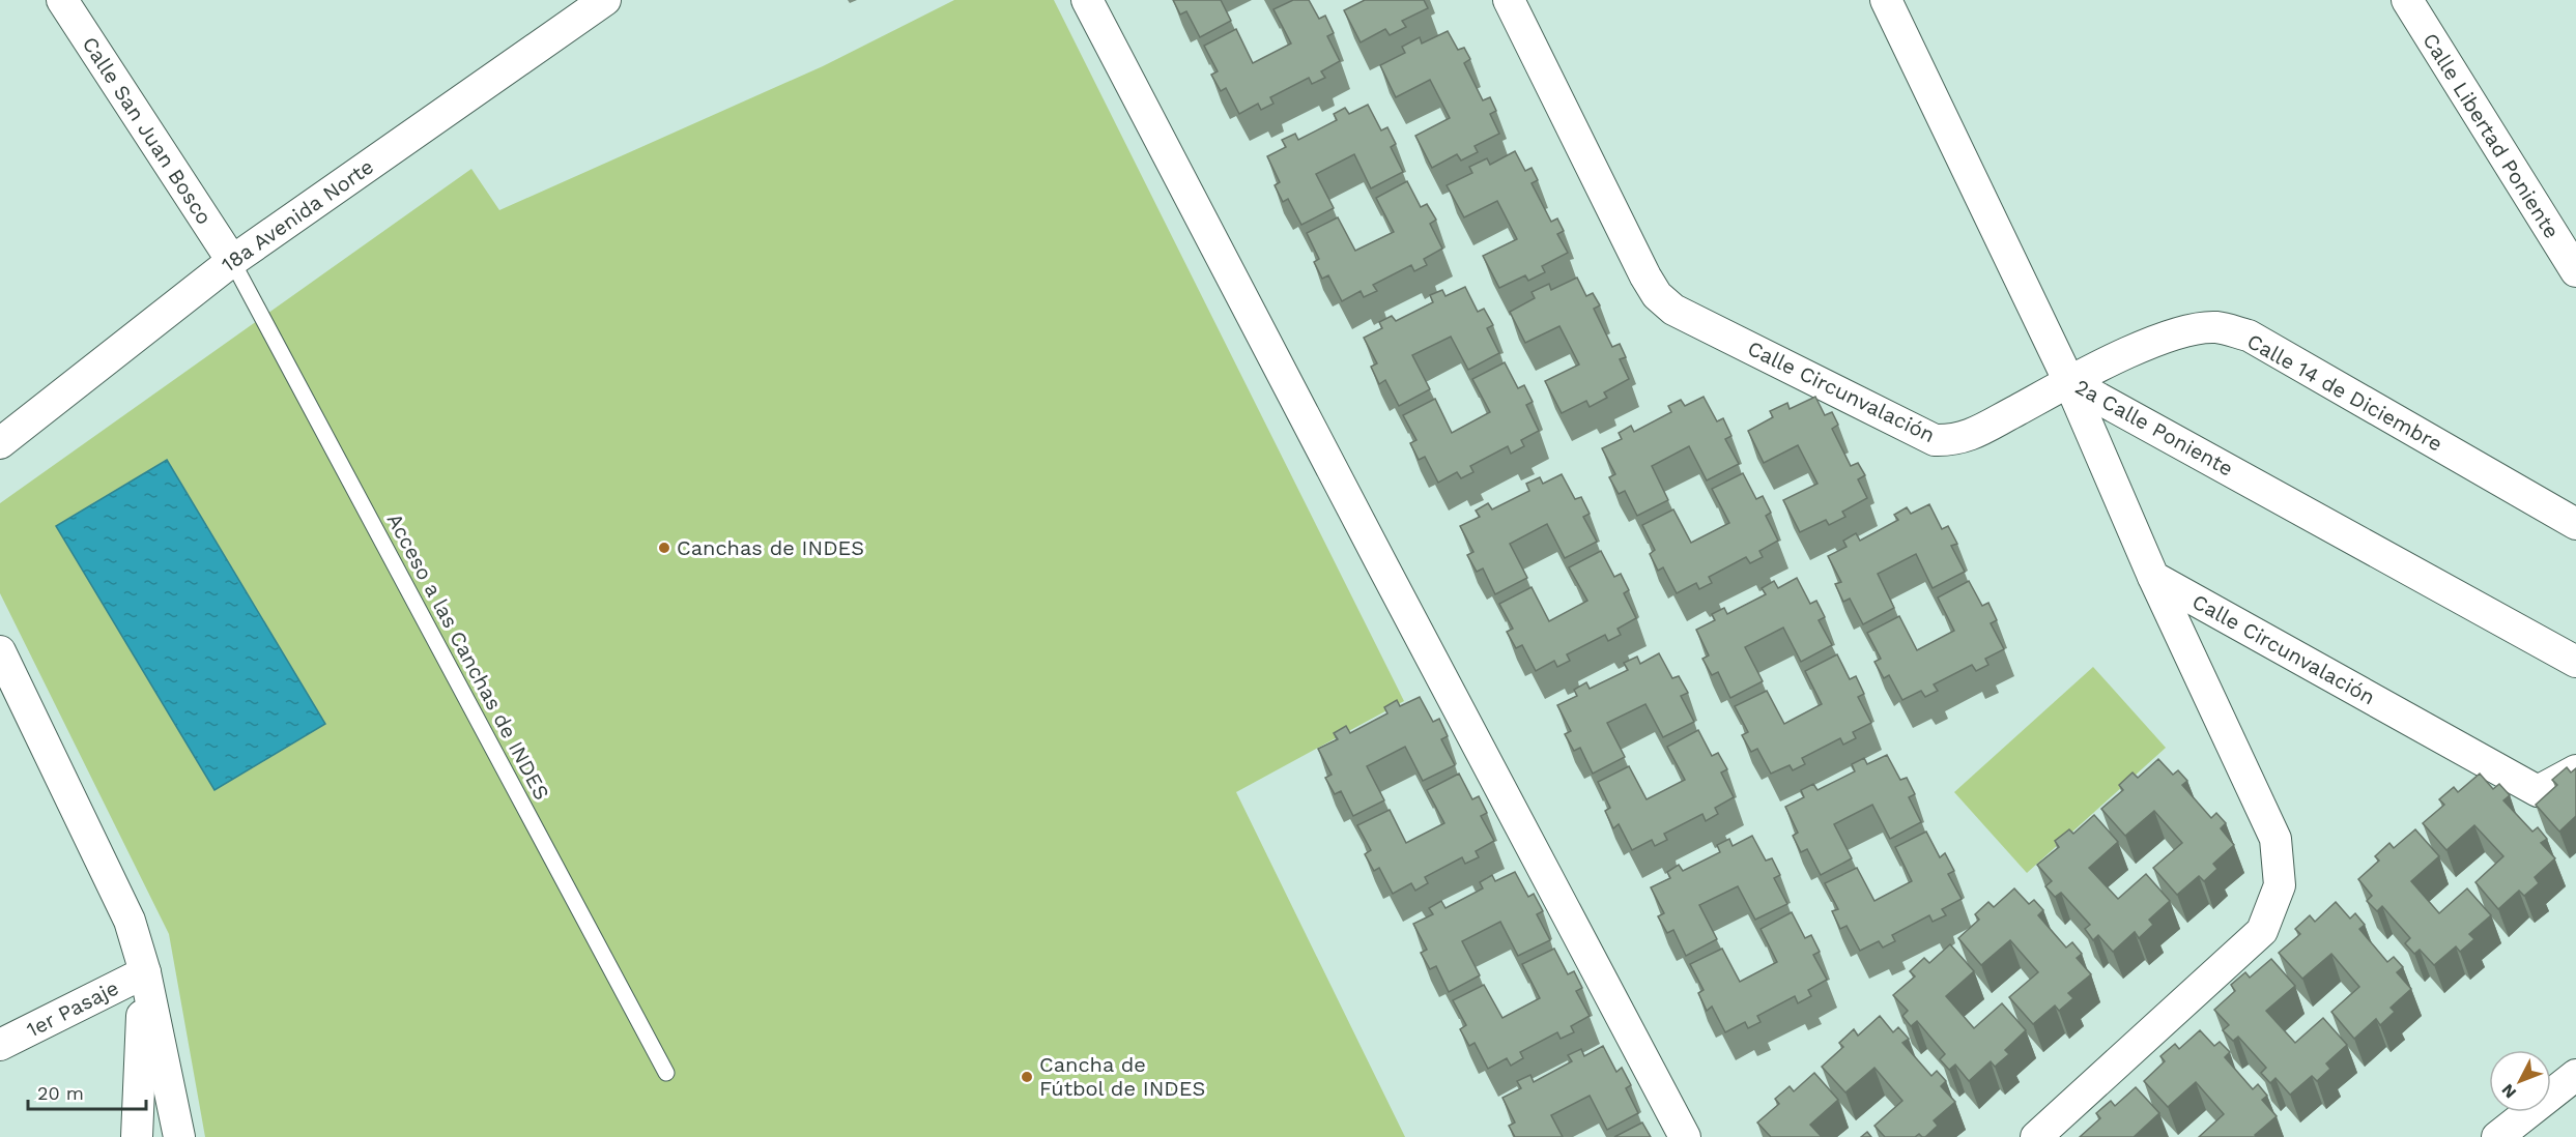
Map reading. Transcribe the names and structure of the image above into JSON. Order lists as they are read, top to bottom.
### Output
{
  "streets": {
    "street": [
      "Calle San Juan Bosco",
      "Calle Libertad Poniente",
      "18a Avenida Norte",
      "Calle Circunvalación",
      "Calle 14 de Diciembre",
      "2a Calle Poniente",
      "1er Pasaje"
    ],
    "lane": ["Acceso a las Canchas de INDES"]
  },
  "crossings": [
    ["Calle San Juan Bosco", "18a Avenida Norte"],
    ["Calle San Juan Bosco", "Acceso a las Canchas de INDES"],
    ["18a Avenida Norte", "Acceso a las Canchas de INDES"],
    ["Calle Circunvalación", "Calle 14 de Diciembre"],
    ["Calle Circunvalación", "2a Calle Poniente"],
    ["Calle 14 de Diciembre", "2a Calle Poniente"]
  ],
  "places": ["Canchas de INDES", "Cancha de Fútbol de INDES"],
  "scale_bar": "20 m",
  "north": "bottom left"
}
